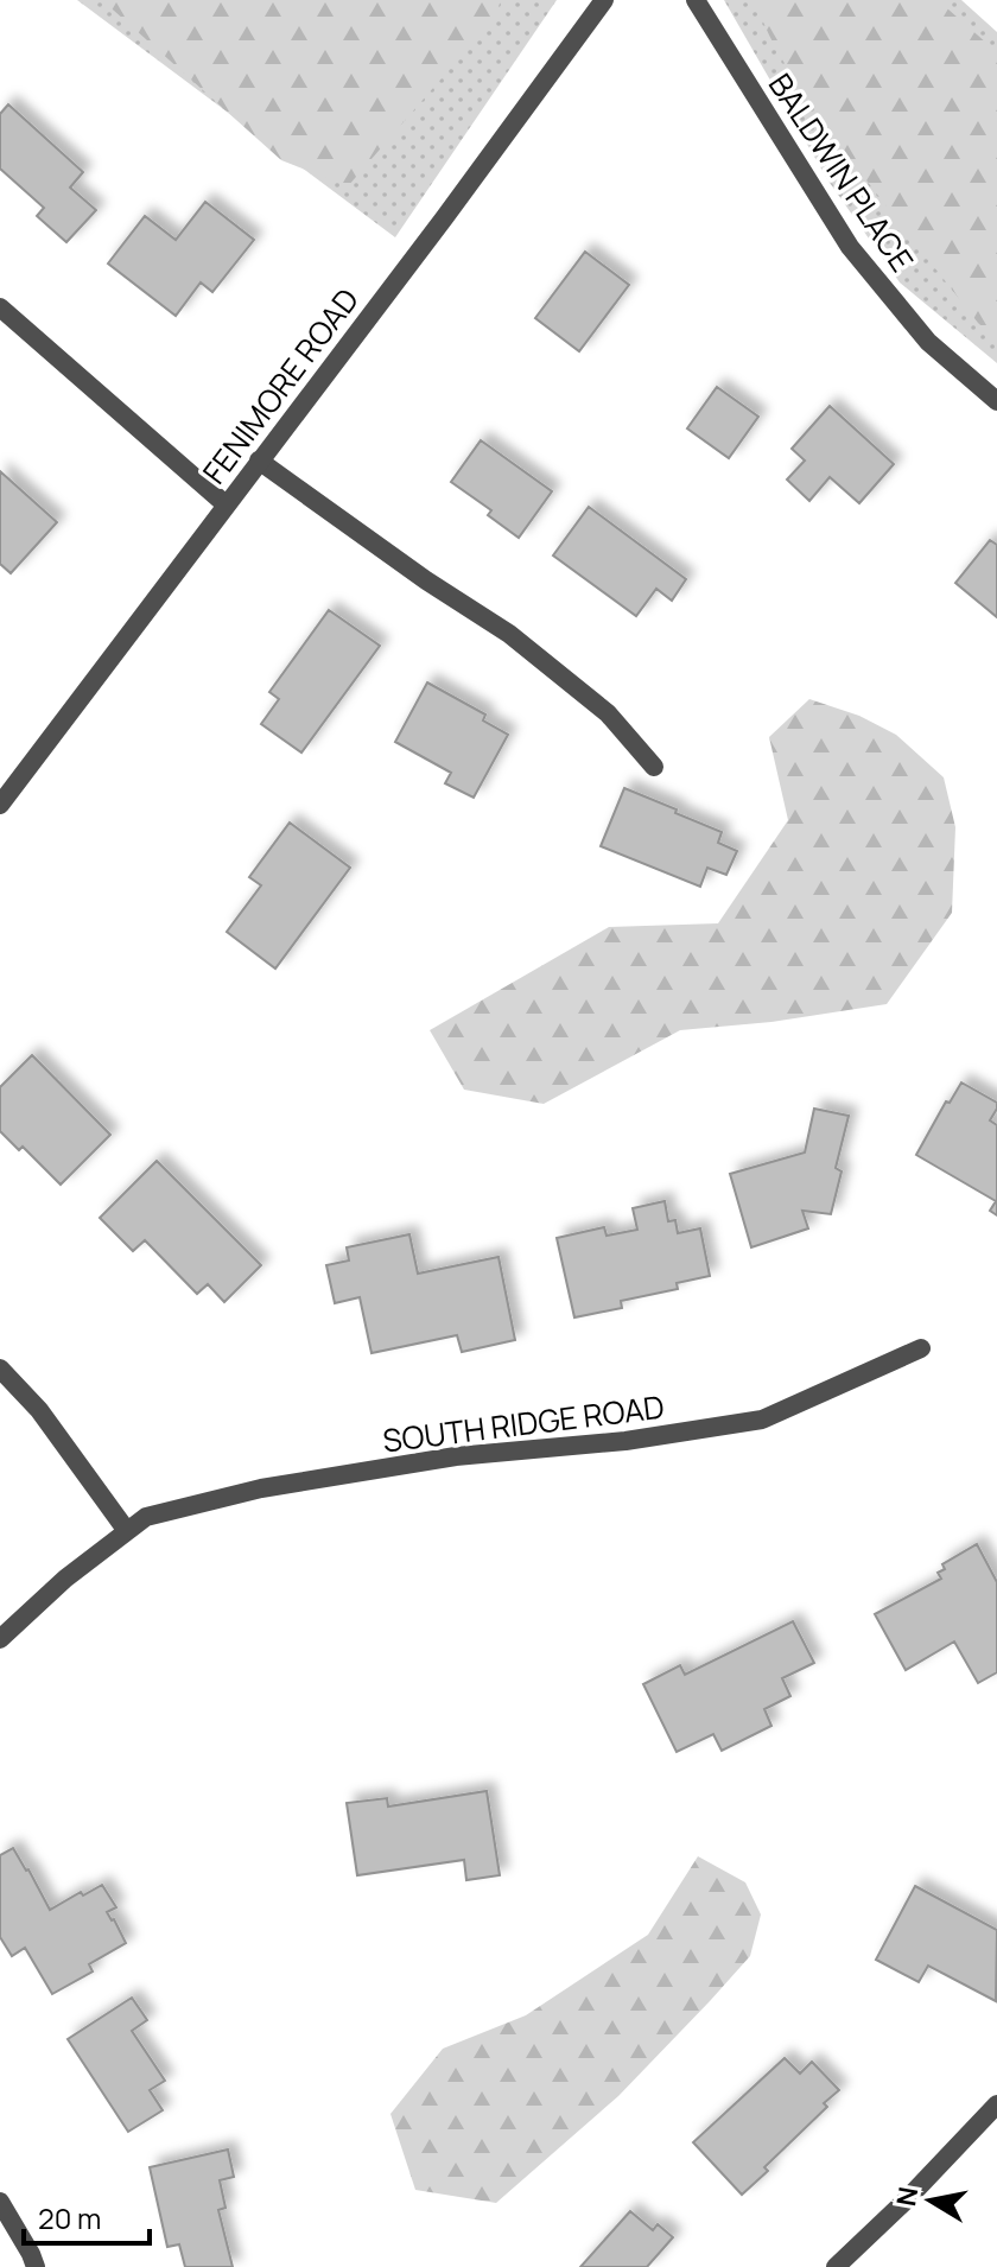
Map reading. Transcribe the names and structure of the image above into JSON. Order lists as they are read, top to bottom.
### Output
{
  "streets": {
    "street": ["BALDWIN PLACE", "FENIMORE ROAD", "SOUTH RIDGE ROAD"]
  },
  "scale_bar": "20 m",
  "north": "left"
}
